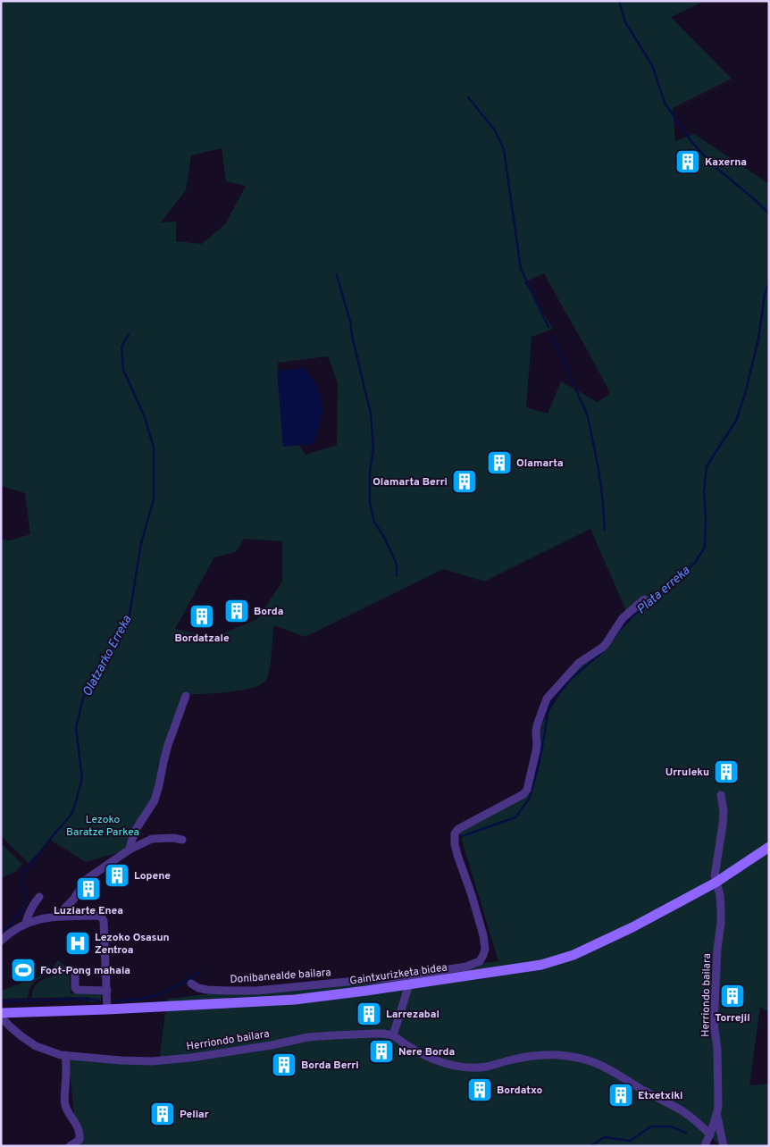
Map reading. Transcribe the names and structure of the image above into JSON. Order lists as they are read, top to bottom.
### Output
{
  "streets": {
    "main road": ["Gaintxurizketa bidea"],
    "street": ["Donibanealde bailara", "Herriondo bailara"]
  },
  "crossings": [
    ["Gaintxurizketa bidea", "Herriondo bailara"]
  ],
  "water": ["Plata erreka", "Olatzarko Erreka"],
  "parks": ["Lezoko Baratze Parkea"],
  "places": {
    "building": [
      "Kaxerna",
      "Olamarta",
      "Olamarta Berri",
      "Borda",
      "Bordatzale",
      "Urruleku",
      "Lopene",
      "Luziarte Enea",
      "Torrejil",
      "Larrezabal",
      "Nere Borda",
      "Borda Berri",
      "Bordatxo",
      "Etxetxiki",
      "Peliar"
    ],
    "hospital": ["Lezoko Osasun Zentroa"],
    "sports": ["Foot-Pong mahaia"]
  }
}
